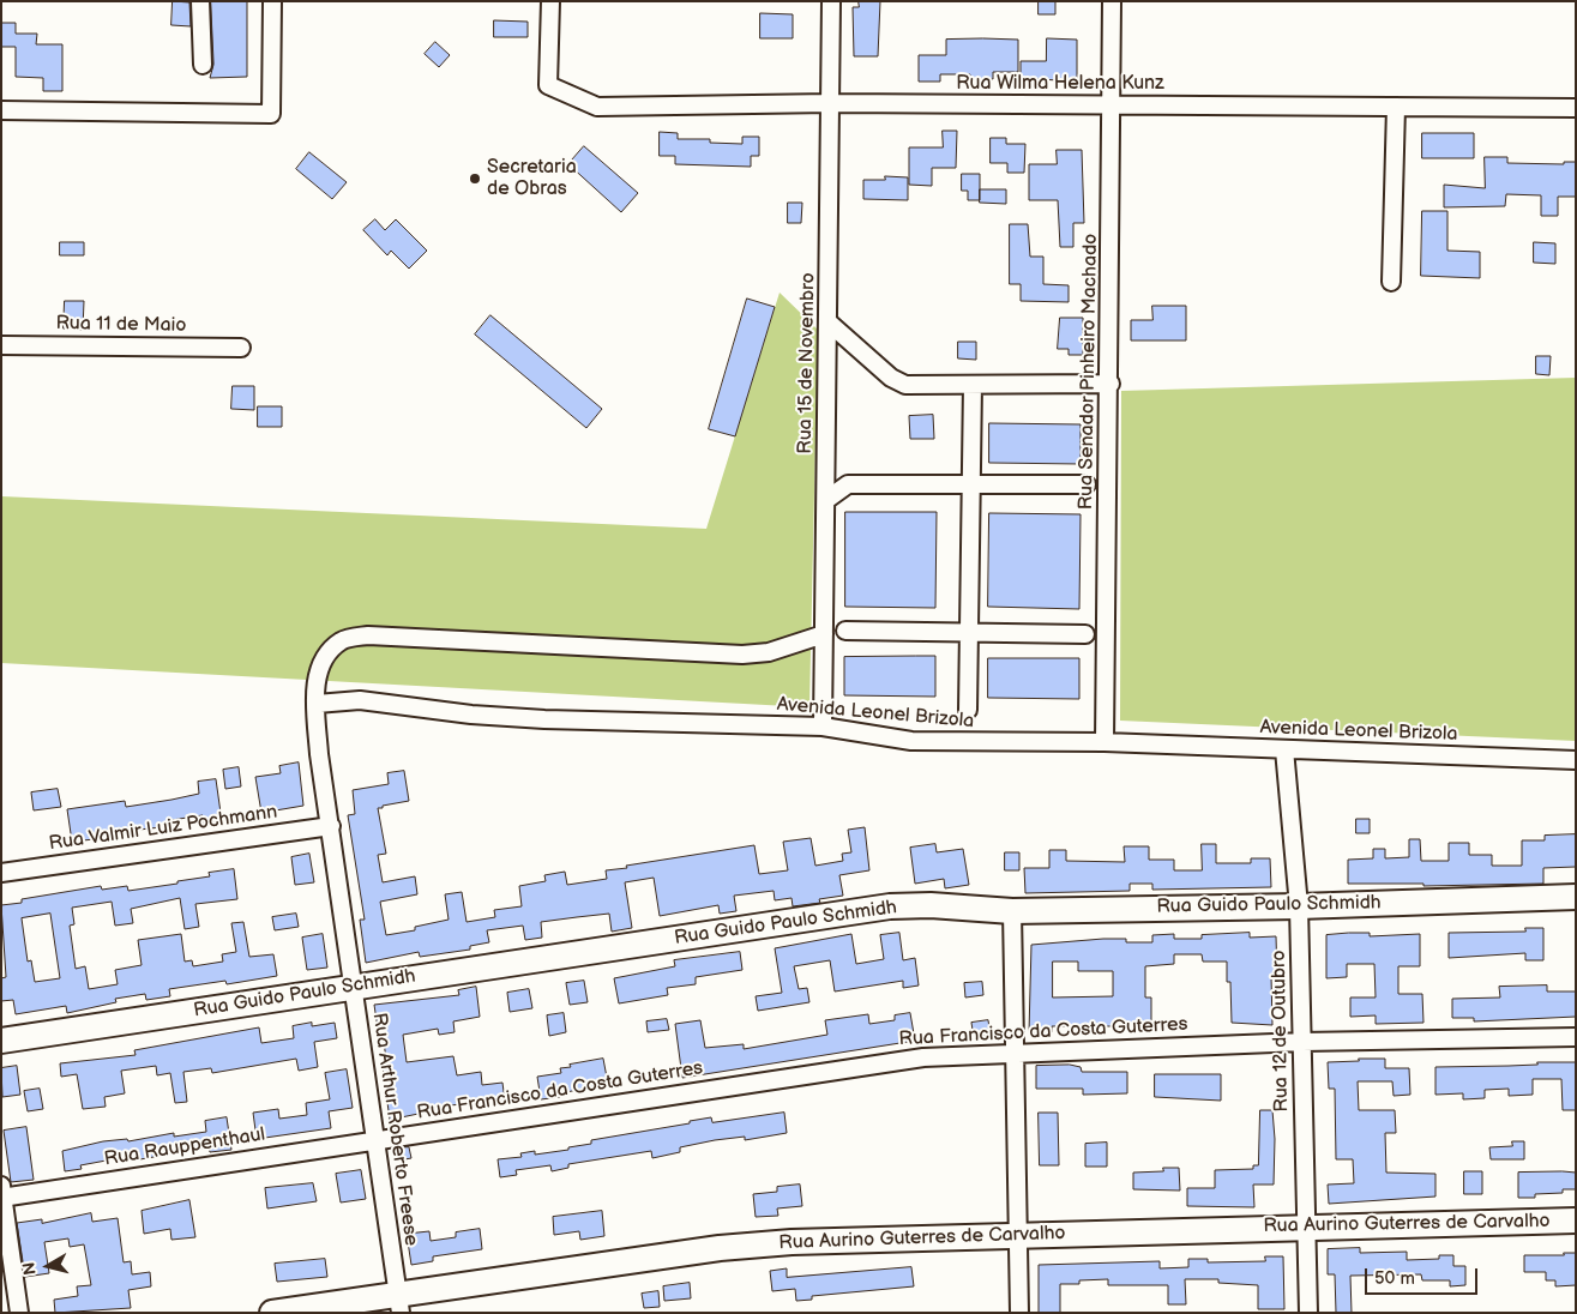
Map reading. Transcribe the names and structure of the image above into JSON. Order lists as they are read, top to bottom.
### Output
{
  "streets": {
    "street": [
      "Rua Wilma Helena Kunz",
      "Rua 11 de Maio",
      "Rua 15 de Novembro",
      "Rua Senador Pinheiro Machado",
      "Avenida Leonel Brizola",
      "Rua Valmir Luiz Pochmann",
      "Rua Guido Paulo Schmidh",
      "Rua 12 de Outubro",
      "Rua Francisco da Costa Guterres",
      "Rua Arthur Roberto Freese",
      "Rua Rauppenthaul",
      "Rua Aurino Guterres de Carvalho"
    ]
  },
  "crossings": [
    ["Rua Wilma Helena Kunz", "Rua 15 de Novembro"],
    ["Rua Wilma Helena Kunz", "Rua Senador Pinheiro Machado"],
    ["Rua 15 de Novembro", "Avenida Leonel Brizola"],
    ["Rua 15 de Novembro", "Rua Arthur Roberto Freese"],
    ["Rua Senador Pinheiro Machado", "Avenida Leonel Brizola"],
    ["Avenida Leonel Brizola", "Rua 12 de Outubro"],
    ["Avenida Leonel Brizola", "Rua Arthur Roberto Freese"],
    ["Rua Valmir Luiz Pochmann", "Rua Arthur Roberto Freese"],
    ["Rua Guido Paulo Schmidh", "Rua 12 de Outubro"],
    ["Rua Guido Paulo Schmidh", "Rua Arthur Roberto Freese"],
    ["Rua 12 de Outubro", "Rua Francisco da Costa Guterres"],
    ["Rua 12 de Outubro", "Rua Aurino Guterres de Carvalho"],
    ["Rua Francisco da Costa Guterres", "Rua Arthur Roberto Freese"],
    ["Rua Francisco da Costa Guterres", "Rua Rauppenthaul"],
    ["Rua Arthur Roberto Freese", "Rua Rauppenthaul"],
    ["Rua Arthur Roberto Freese", "Rua Aurino Guterres de Carvalho"]
  ],
  "places": ["Secretaria de Obras"],
  "scale_bar": "50 m",
  "north": "left"
}
